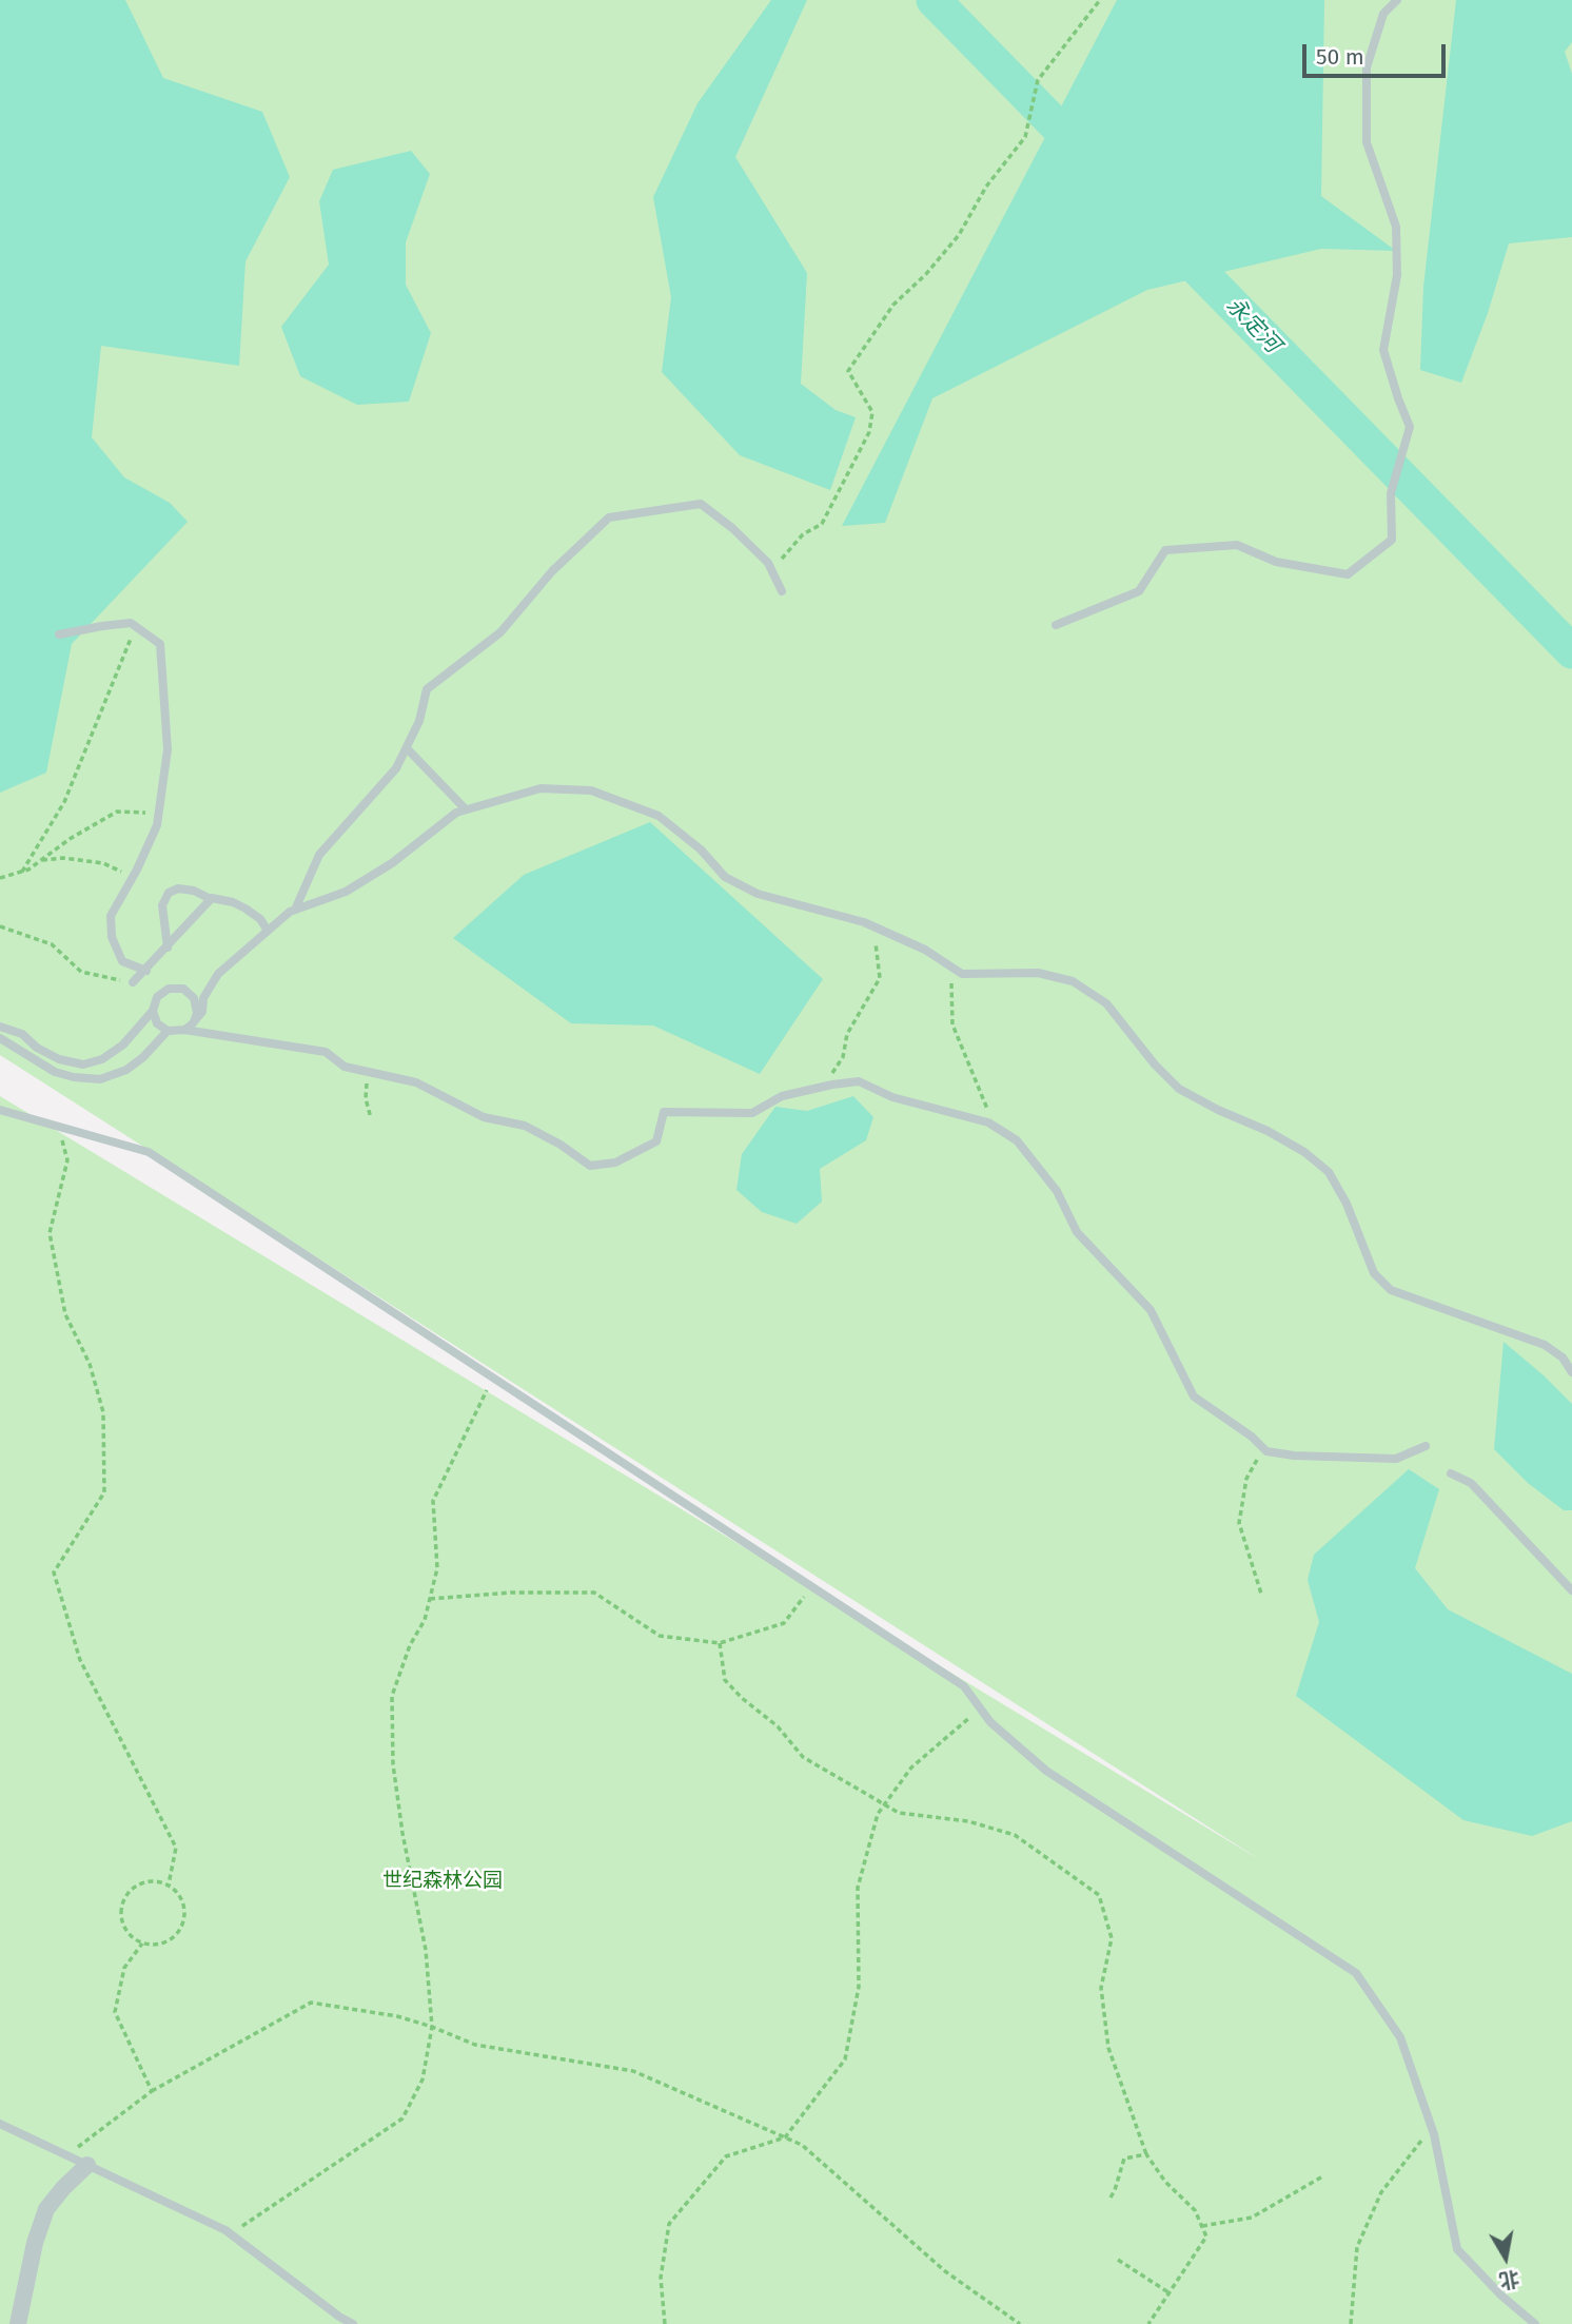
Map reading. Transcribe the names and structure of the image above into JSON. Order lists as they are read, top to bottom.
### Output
{
  "water": ["永定河"],
  "parks": ["世纪森林公园"],
  "scale_bar": "50 m",
  "north": "bottom"
}
